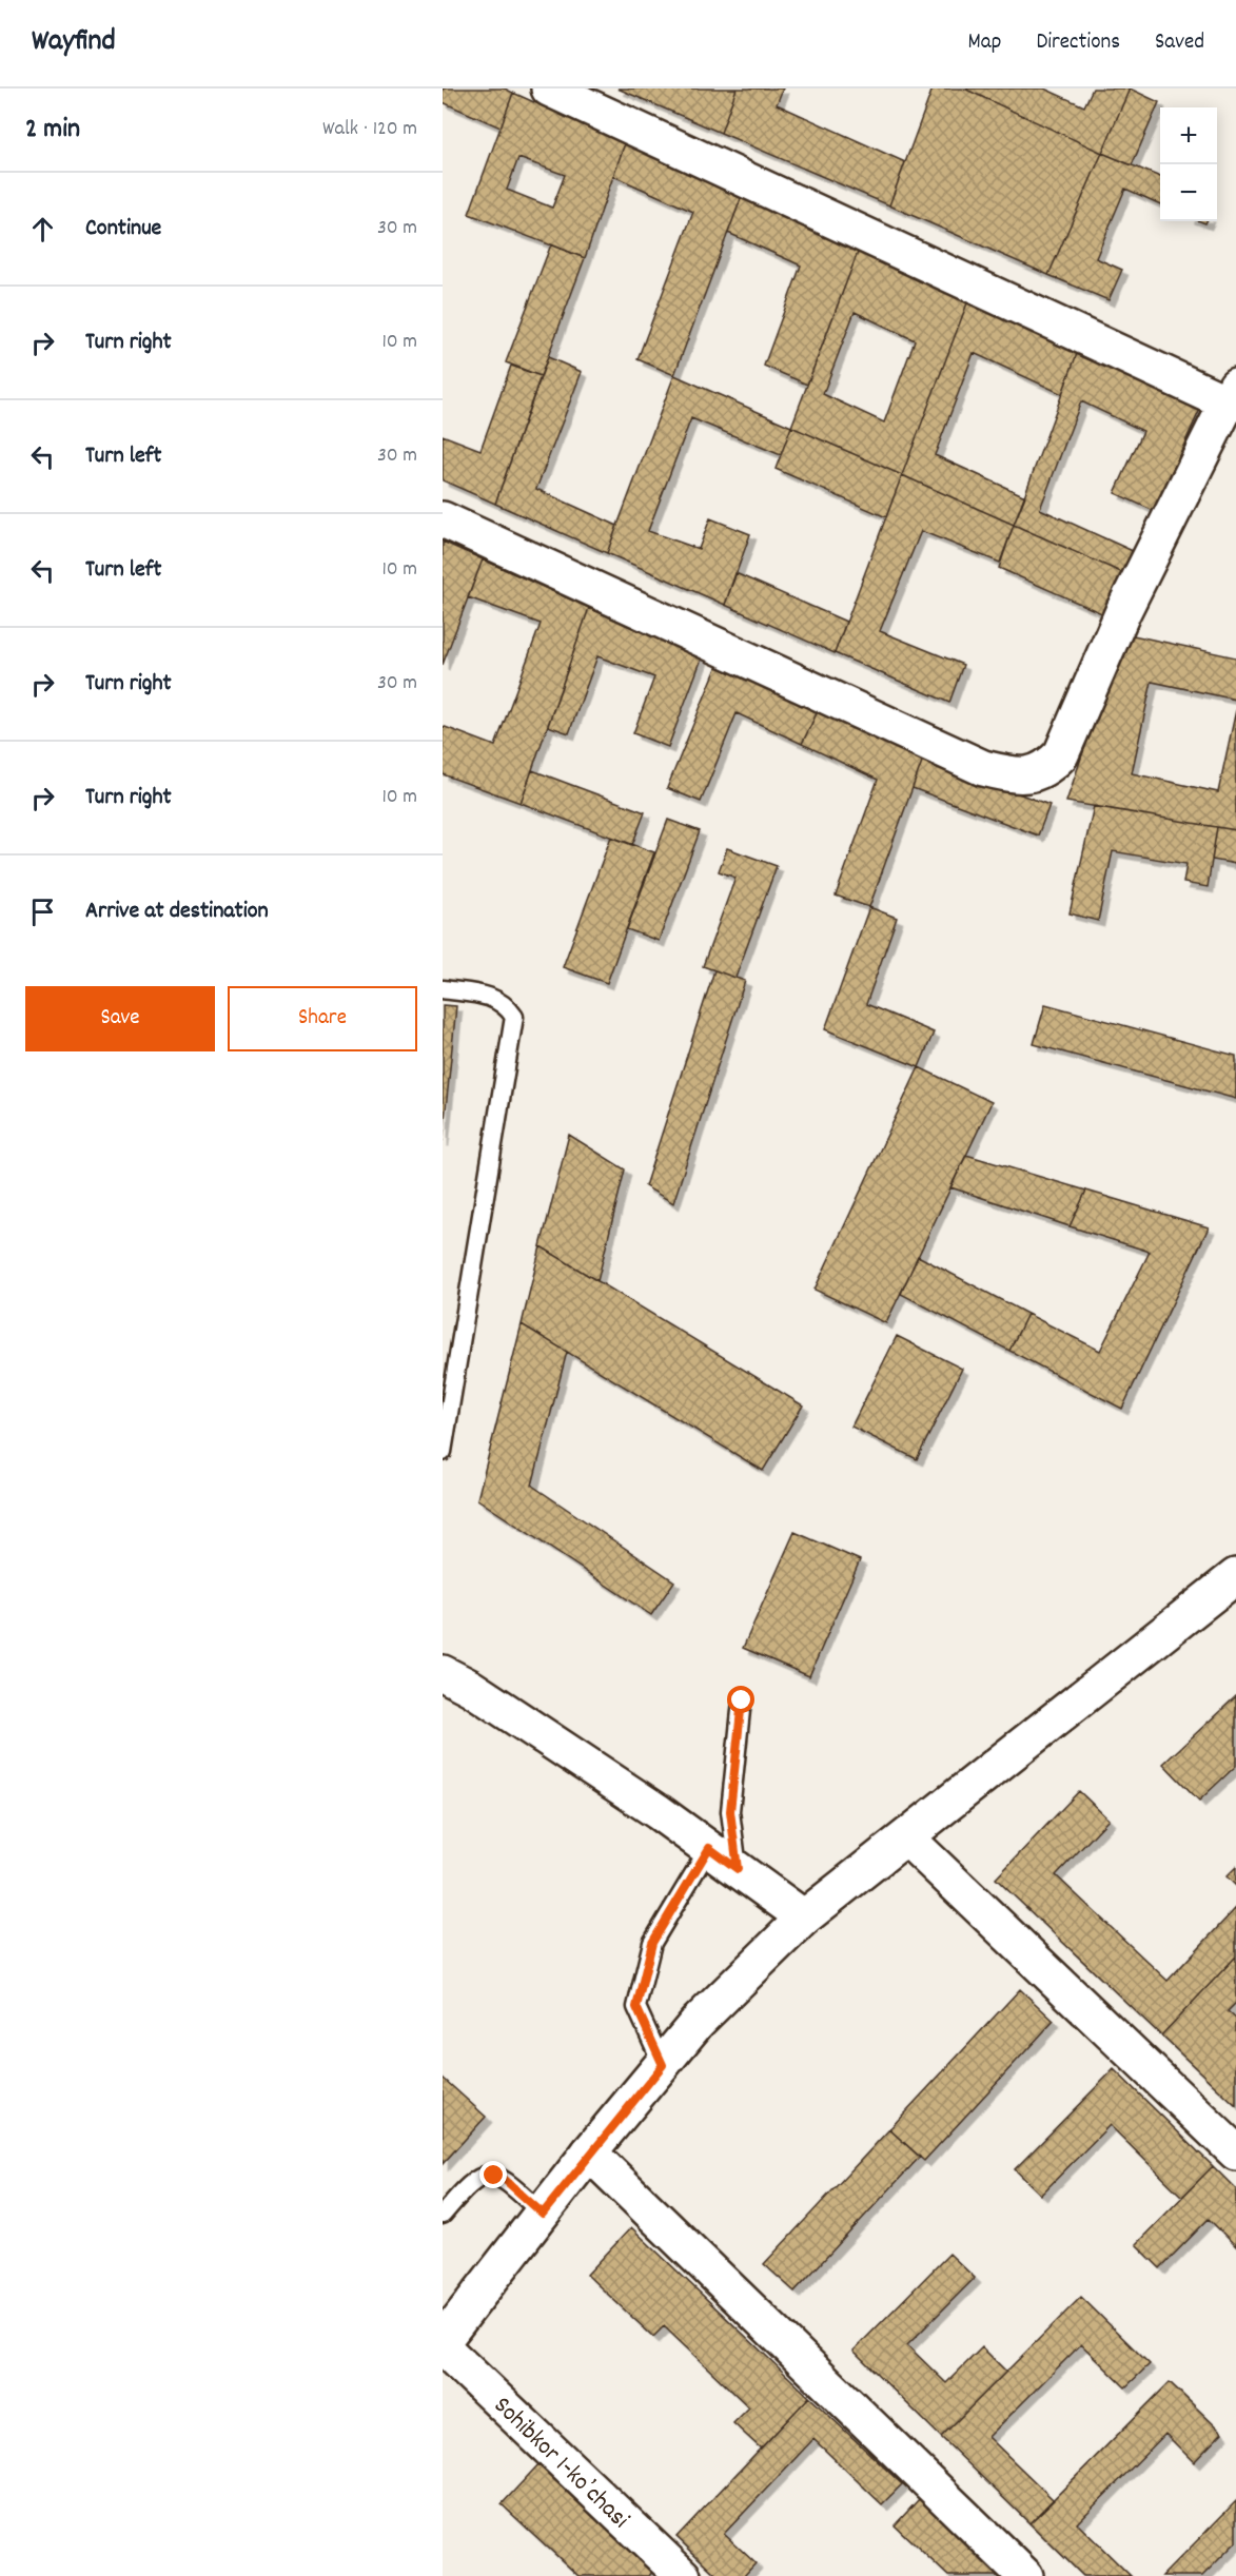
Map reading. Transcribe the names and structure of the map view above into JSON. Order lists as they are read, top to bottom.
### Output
{
  "streets": {
    "street": ["Sohibkor 1-koʼchasi"]
  },
  "page": {
    "header": "Wayfind",
    "nav": ["Map", "Directions", "Saved"],
    "heading": ["2 min", "Walk · 120 m"],
    "map_buttons": ["+", "−"],
    "list": [
      ["Continue", "30 m"],
      ["Turn right", "10 m"],
      ["Turn left", "30 m"],
      ["Turn left", "10 m"],
      ["Turn right", "30 m"],
      ["Turn right", "10 m"],
      "Arrive at destination"
    ],
    "buttons": ["Save", "Share"]
  }
}
